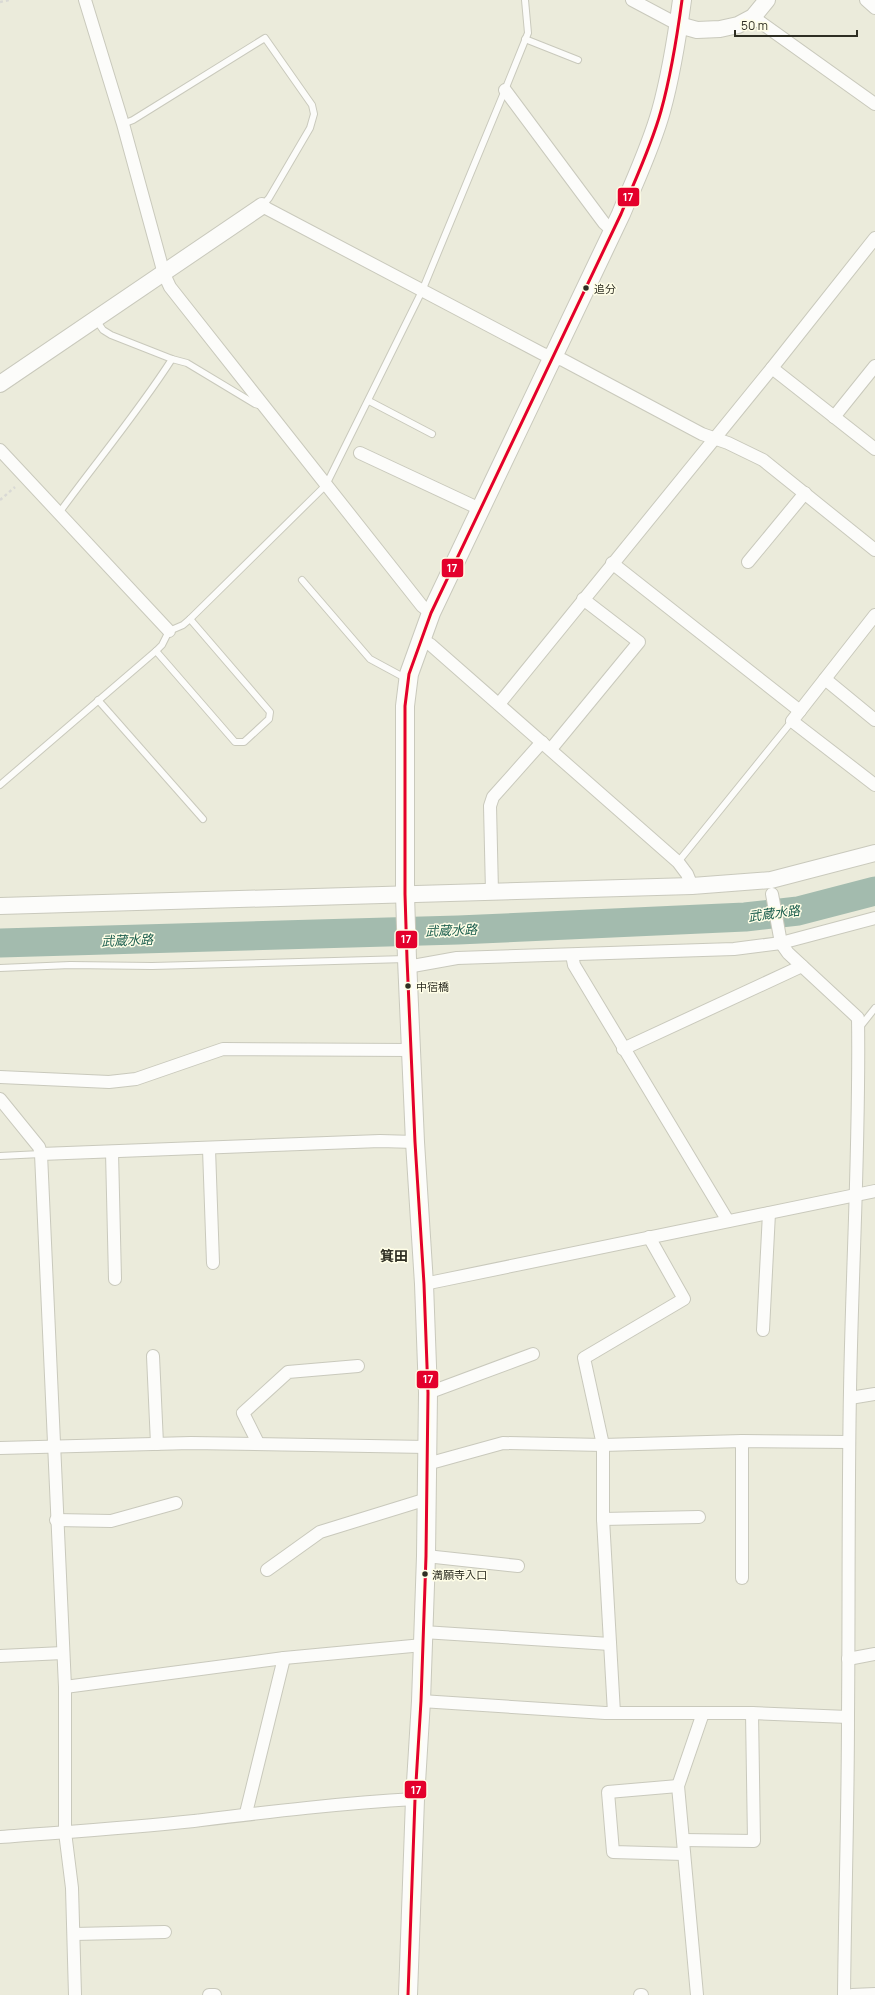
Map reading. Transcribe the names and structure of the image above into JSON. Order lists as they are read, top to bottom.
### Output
{
  "districts": ["箕田"],
  "water": ["武蔵水路"],
  "places": ["追分", "中宿橋", "満願寺入口"],
  "lines": ["transit line 17"],
  "scale_bar": "50 m"
}
